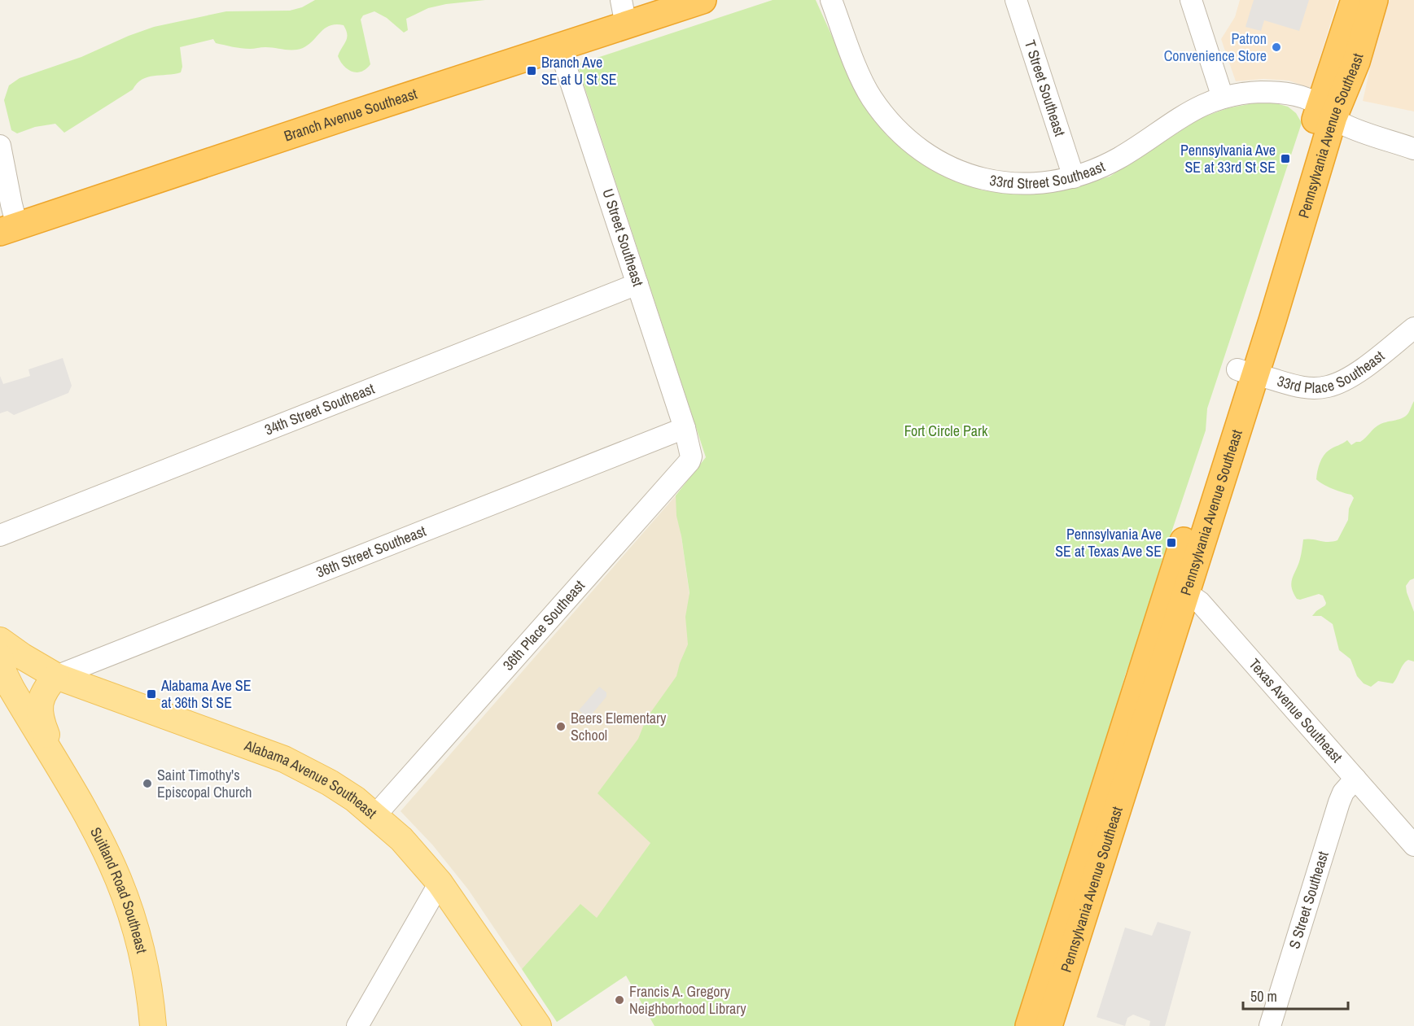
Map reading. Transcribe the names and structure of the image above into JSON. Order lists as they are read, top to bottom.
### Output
{
  "streets": {
    "highway": ["Branch Avenue Southeast", "Pennsylvania Avenue Southeast"],
    "main road": ["Alabama Avenue Southeast", "Suitland Road Southeast"],
    "street": [
      "T Street Southeast",
      "33rd Street Southeast",
      "U Street Southeast",
      "33rd Place Southeast",
      "34th Street Southeast",
      "36th Street Southeast",
      "36th Place Southeast",
      "Texas Avenue Southeast",
      "S Street Southeast"
    ]
  },
  "crossings": [
    ["T Street Southeast", "33rd Street Southeast"],
    ["Branch Avenue Southeast", "U Street Southeast"],
    ["Pennsylvania Avenue Southeast", "33rd Street Southeast"],
    ["Pennsylvania Avenue Southeast", "33rd Place Southeast"],
    ["Pennsylvania Avenue Southeast", "Texas Avenue Southeast"],
    ["U Street Southeast", "34th Street Southeast"],
    ["U Street Southeast", "36th Street Southeast"],
    ["U Street Southeast", "36th Place Southeast"],
    ["36th Street Southeast", "36th Place Southeast"],
    ["36th Street Southeast", "Alabama Avenue Southeast"],
    ["36th Street Southeast", "Suitland Road Southeast"],
    ["36th Place Southeast", "Alabama Avenue Southeast"],
    ["Texas Avenue Southeast", "S Street Southeast"],
    ["Alabama Avenue Southeast", "Suitland Road Southeast"]
  ],
  "parks": ["Fort Circle Park"],
  "places": {
    "other": [
      "Patron Convenience Store",
      "Beers Elementary School",
      "Saint Timothy's Episcopal Church",
      "Francis A. Gregory Neighborhood Library"
    ],
    "transit": [
      "Branch Ave SE at U St SE",
      "Pennsylvania Ave SE at 33rd St SE",
      "Pennsylvania Ave SE at Texas Ave SE",
      "Alabama Ave SE at 36th St SE"
    ]
  },
  "scale_bar": "50 m"
}
